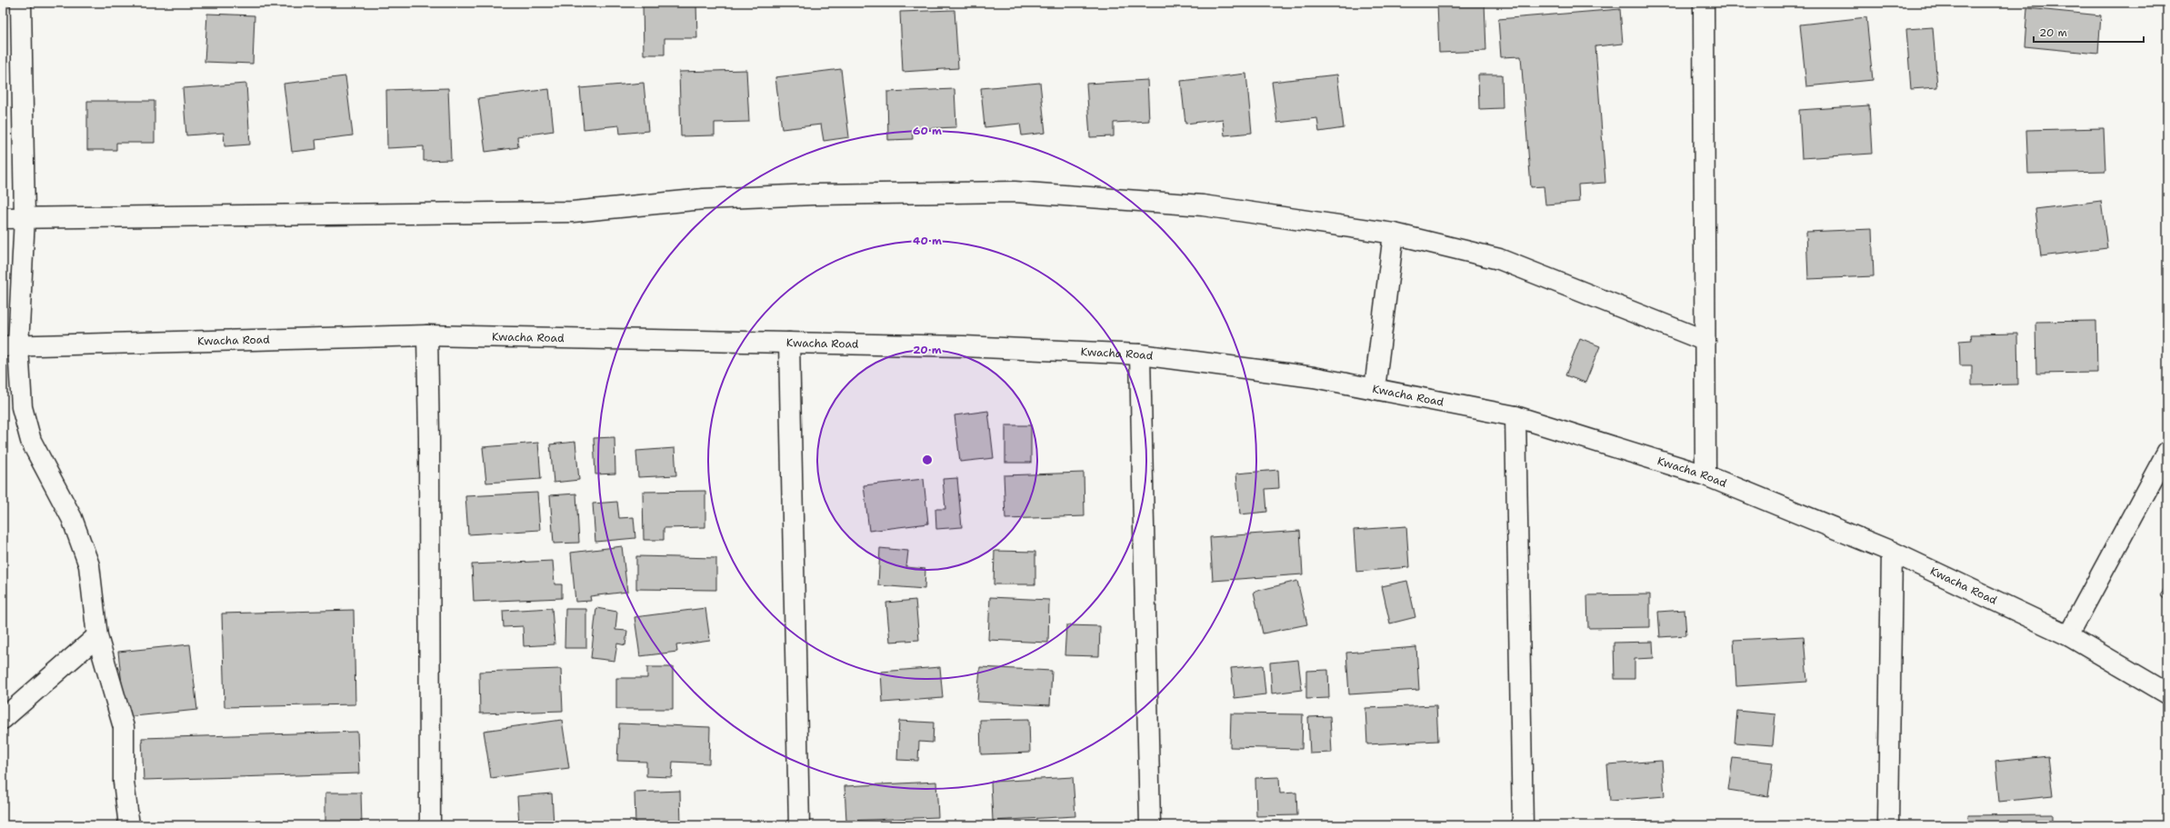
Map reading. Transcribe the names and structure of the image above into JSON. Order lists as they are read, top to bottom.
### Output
{
  "streets": {
    "street": ["Kwacha Road"]
  },
  "scale_bar": "20 m",
  "rings": ["60 m", "40 m", "20 m"]
}
